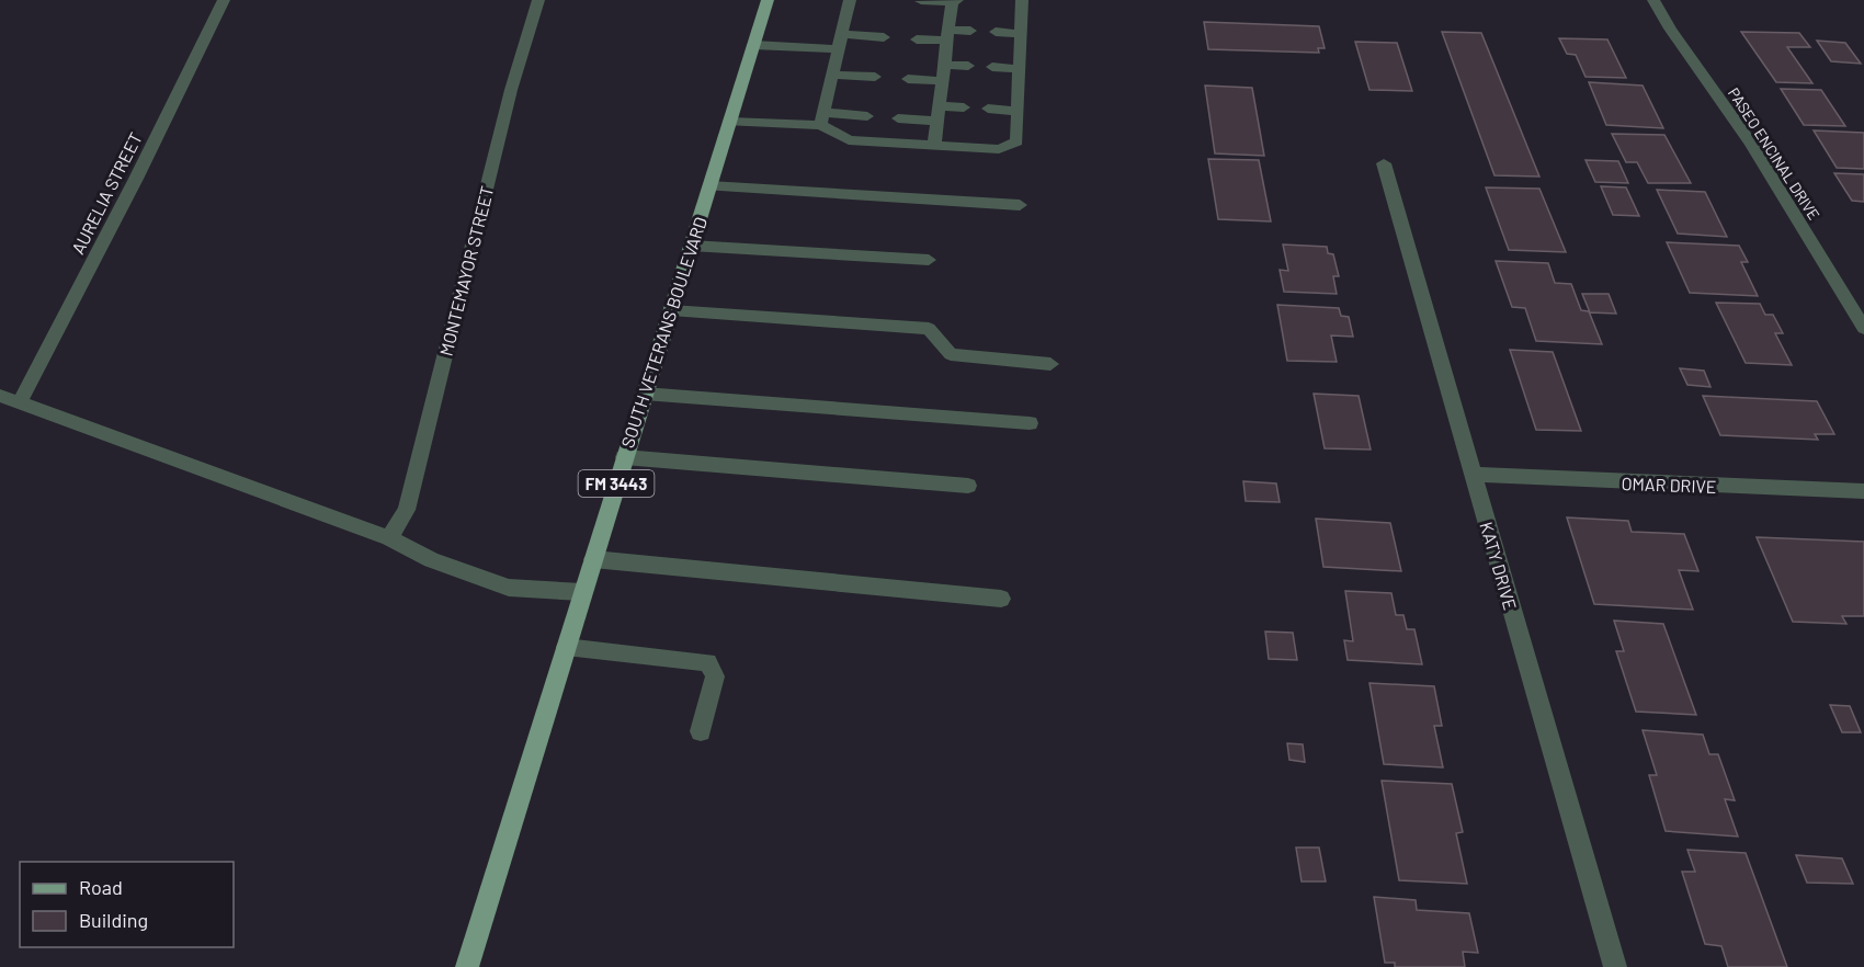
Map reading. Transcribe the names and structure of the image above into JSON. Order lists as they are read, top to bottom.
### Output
{
  "streets": {
    "main road": ["SOUTH VETERANS BOULEVARD", "FM 3443"],
    "street": [
      "PASEO ENCINAL DRIVE",
      "AURELIA STREET",
      "MONTEMAYOR STREET",
      "OMAR DRIVE",
      "KATY DRIVE"
    ]
  },
  "crossings": [
    ["OMAR DRIVE", "KATY DRIVE"]
  ],
  "legend": ["Road", "Building"]
}
